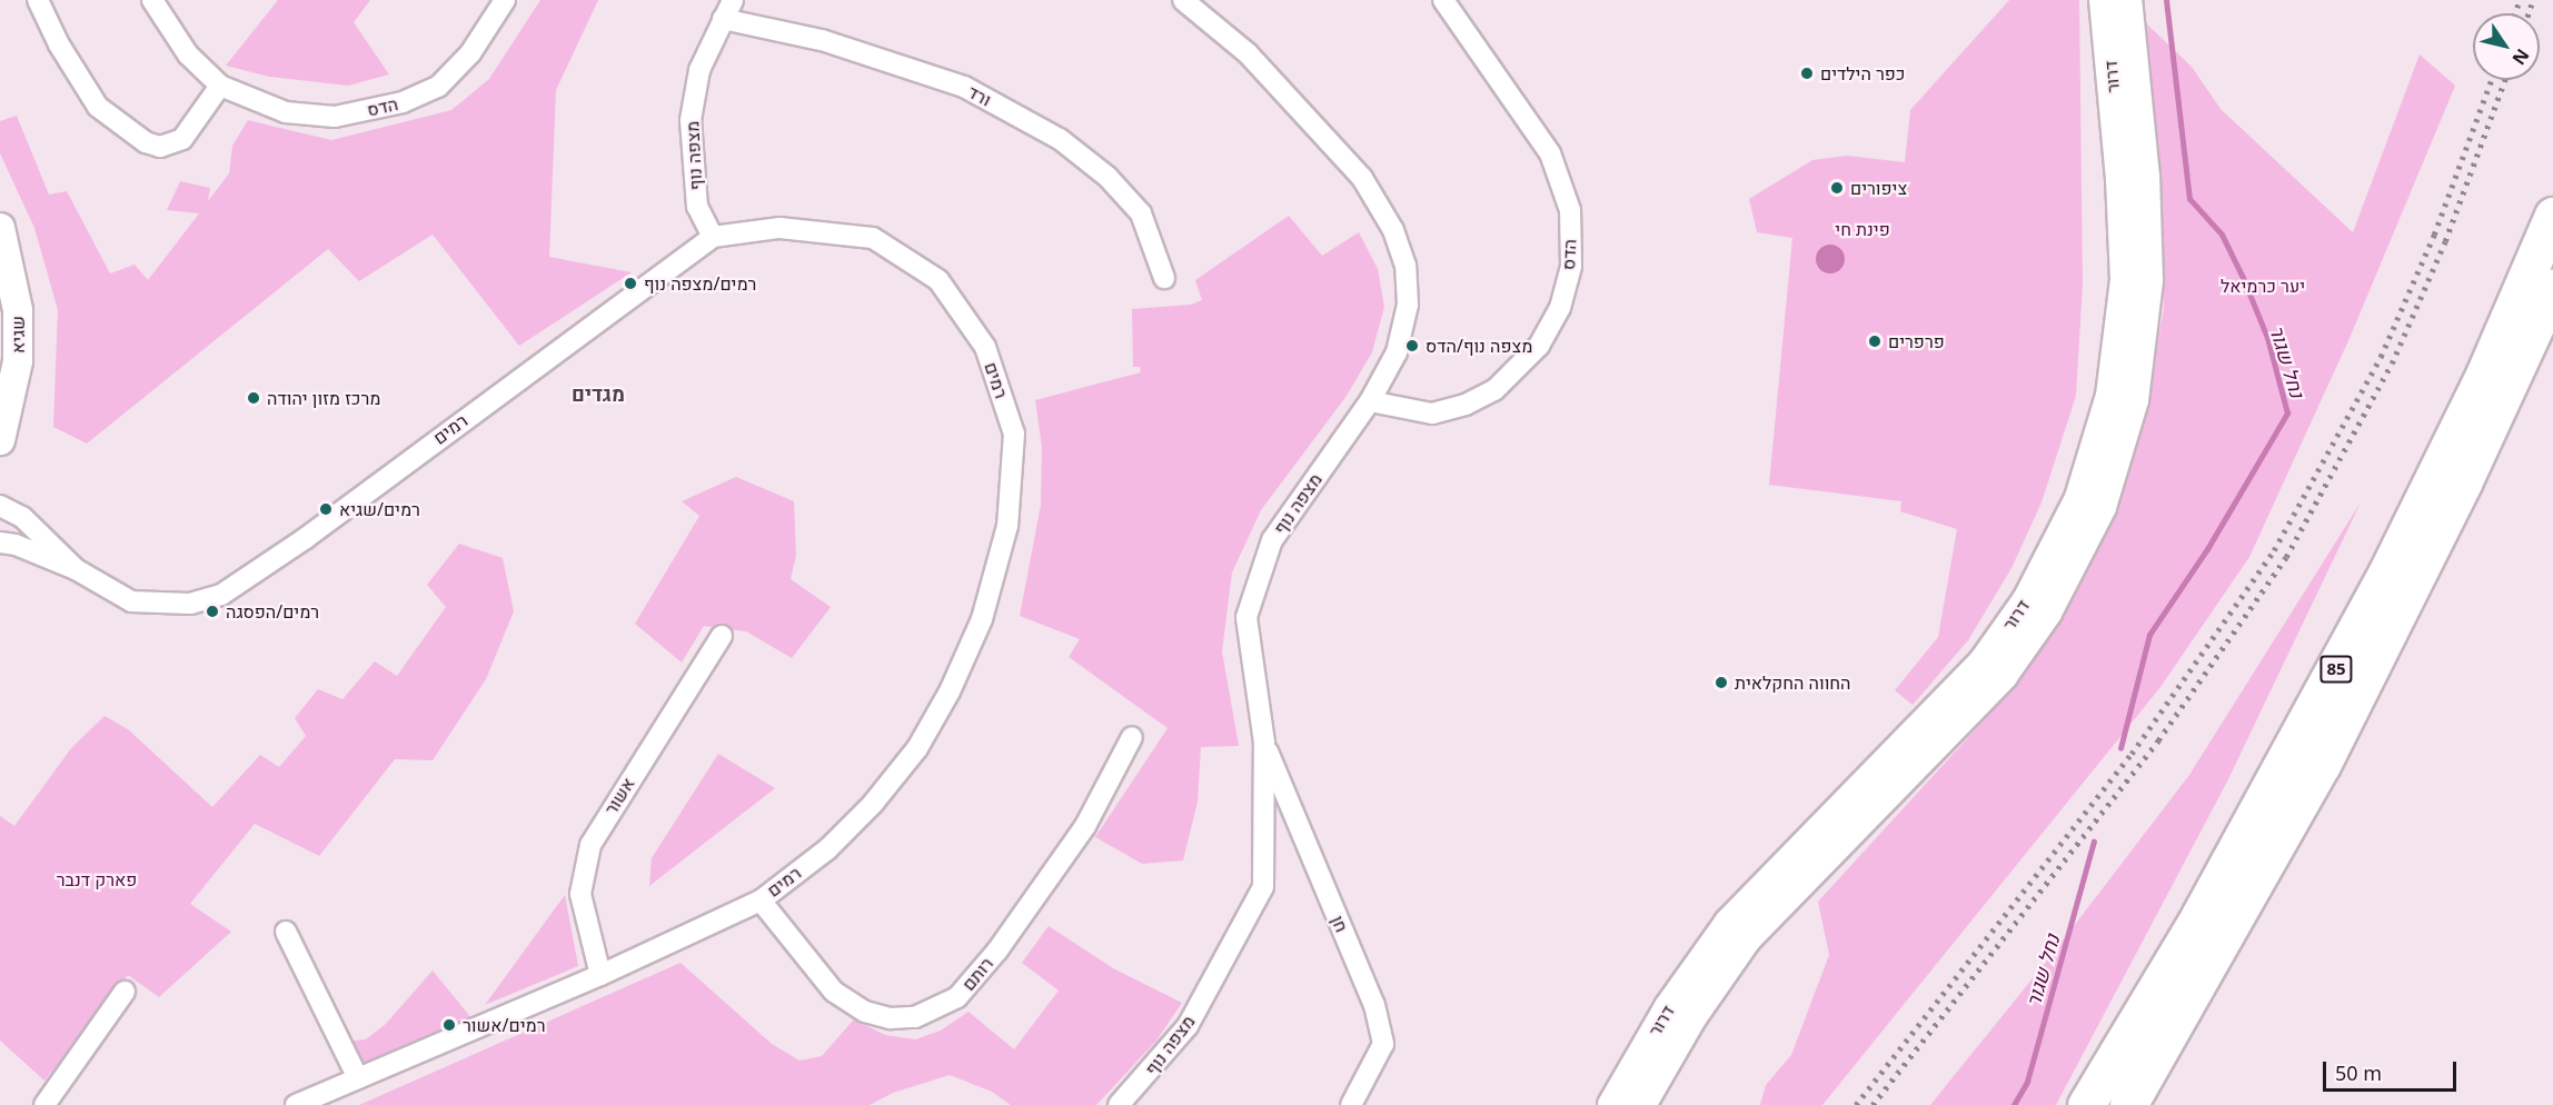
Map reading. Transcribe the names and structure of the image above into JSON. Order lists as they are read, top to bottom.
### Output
{
  "streets": {
    "highway": ["85"],
    "street": [
      "דרור",
      "ורד",
      "הדס",
      "מצפה נוף",
      "שגיא",
      "רמים",
      "אשור",
      "חן",
      "רותם"
    ]
  },
  "crossings": [
    ["ורד", "מצפה נוף"],
    ["הדס", "מצפה נוף"],
    ["מצפה נוף", "רמים"],
    ["מצפה נוף", "חן"],
    ["רמים", "אשור"],
    ["רמים", "רותם"]
  ],
  "districts": ["מגדים"],
  "water": ["נחל שגור"],
  "parks": ["פינת חי", "יער כרמיאל", "פארק דנבר"],
  "places": [
    "כפר הילדים",
    "ציפורים",
    "רמים/מצפה נוף",
    "פרפרים",
    "מצפה נוף/הדס",
    "מרכז מזון יהודה",
    "רמים/שגיא",
    "רמים/הפסגה",
    "החווה החקלאית",
    "רמים/אשור"
  ],
  "scale_bar": "50 m",
  "north": "bottom right"
}
